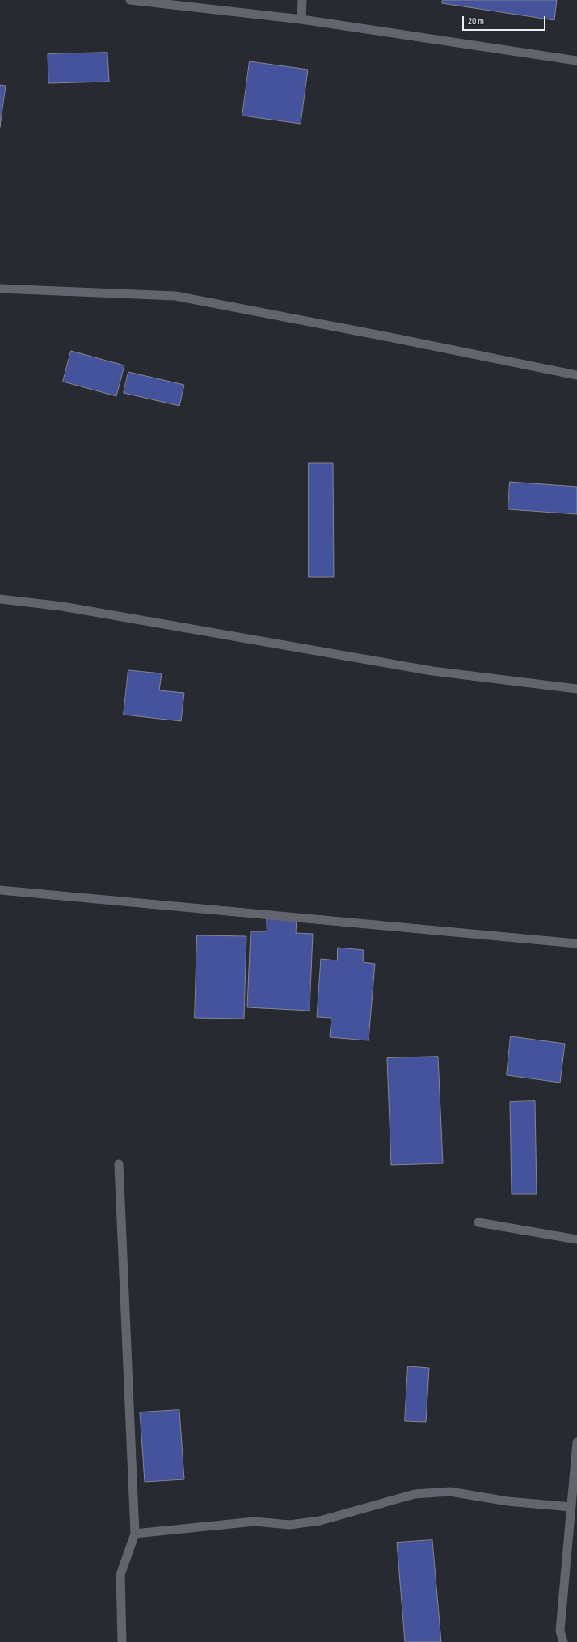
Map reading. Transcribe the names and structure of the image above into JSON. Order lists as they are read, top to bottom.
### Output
{
  "scale_bar": "20 m"
}
